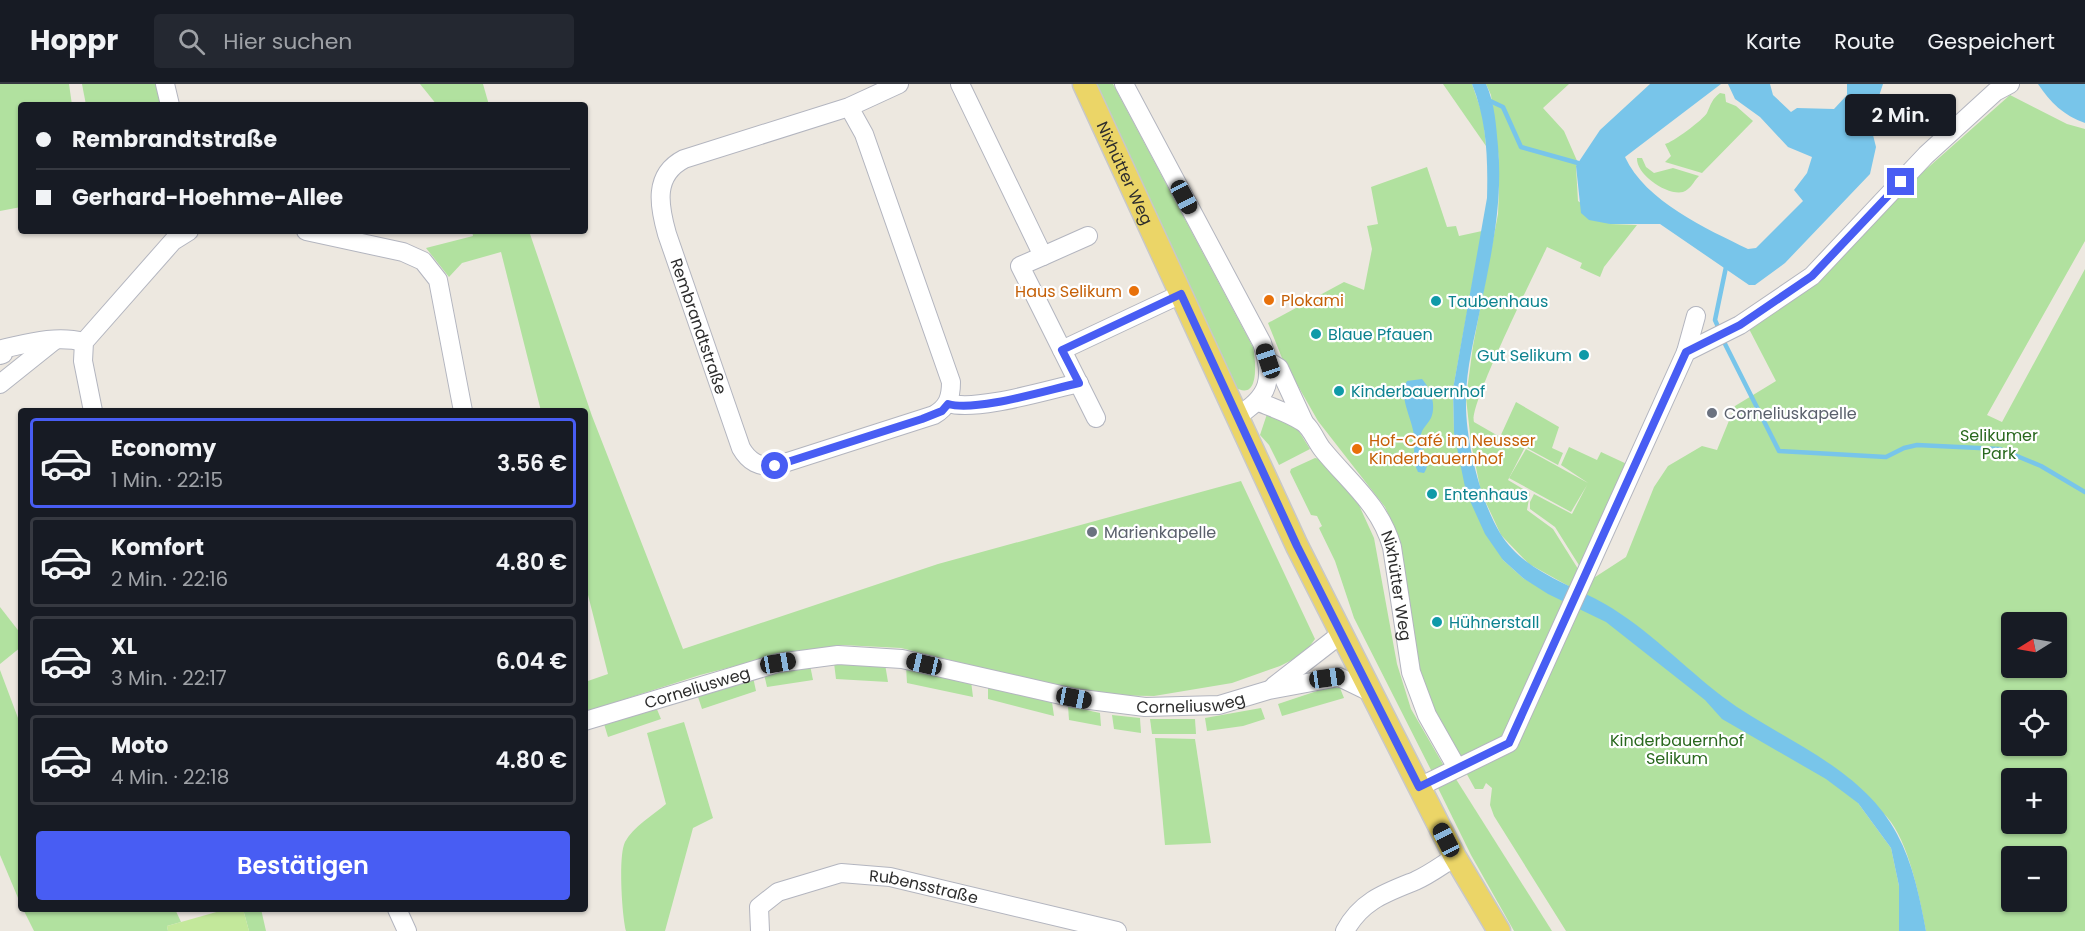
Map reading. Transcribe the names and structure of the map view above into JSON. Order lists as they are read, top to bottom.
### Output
{
  "streets": {
    "main road": ["Nixhütter Weg"],
    "street": ["Rembrandtstraße", "Corneliusweg", "Rubensstraße"]
  },
  "crossings": [
    ["Nixhütter Weg", "Corneliusweg"]
  ],
  "parks": ["Selikumer Park", "Kinderbauernhof Selikum"],
  "places": [
    "Haus Selikum",
    "Plokami",
    "Taubenhaus",
    "Blaue Pfauen",
    "Gut Selikum",
    "Kinderbauernhof",
    "Corneliuskapelle",
    "Hof-Café im Neusser Kinderbauernhof",
    "Entenhaus",
    "Marienkapelle",
    "Hühnerstall"
  ],
  "north": "left",
  "page": {
    "header": "Hoppr",
    "search": "Hier suchen",
    "nav": ["Karte", "Route", "Gespeichert"],
    "bubble": "2 Min.",
    "banner": ["Rembrandtstraße", "Gerhard-Hoehme-Allee"],
    "list": [
      {
        "name": "Economy",
        "note": "1 Min. · 22:15",
        "value": "3.56 €"
      },
      {
        "name": "Komfort",
        "note": "2 Min. · 22:16",
        "value": "4.80 €"
      },
      {
        "name": "XL",
        "note": "3 Min. · 22:17",
        "value": "6.04 €"
      },
      {
        "name": "Moto",
        "note": "4 Min. · 22:18",
        "value": "4.80 €"
      }
    ],
    "map_buttons": ["+", "−"],
    "buttons": "Bestätigen"
  }
}
